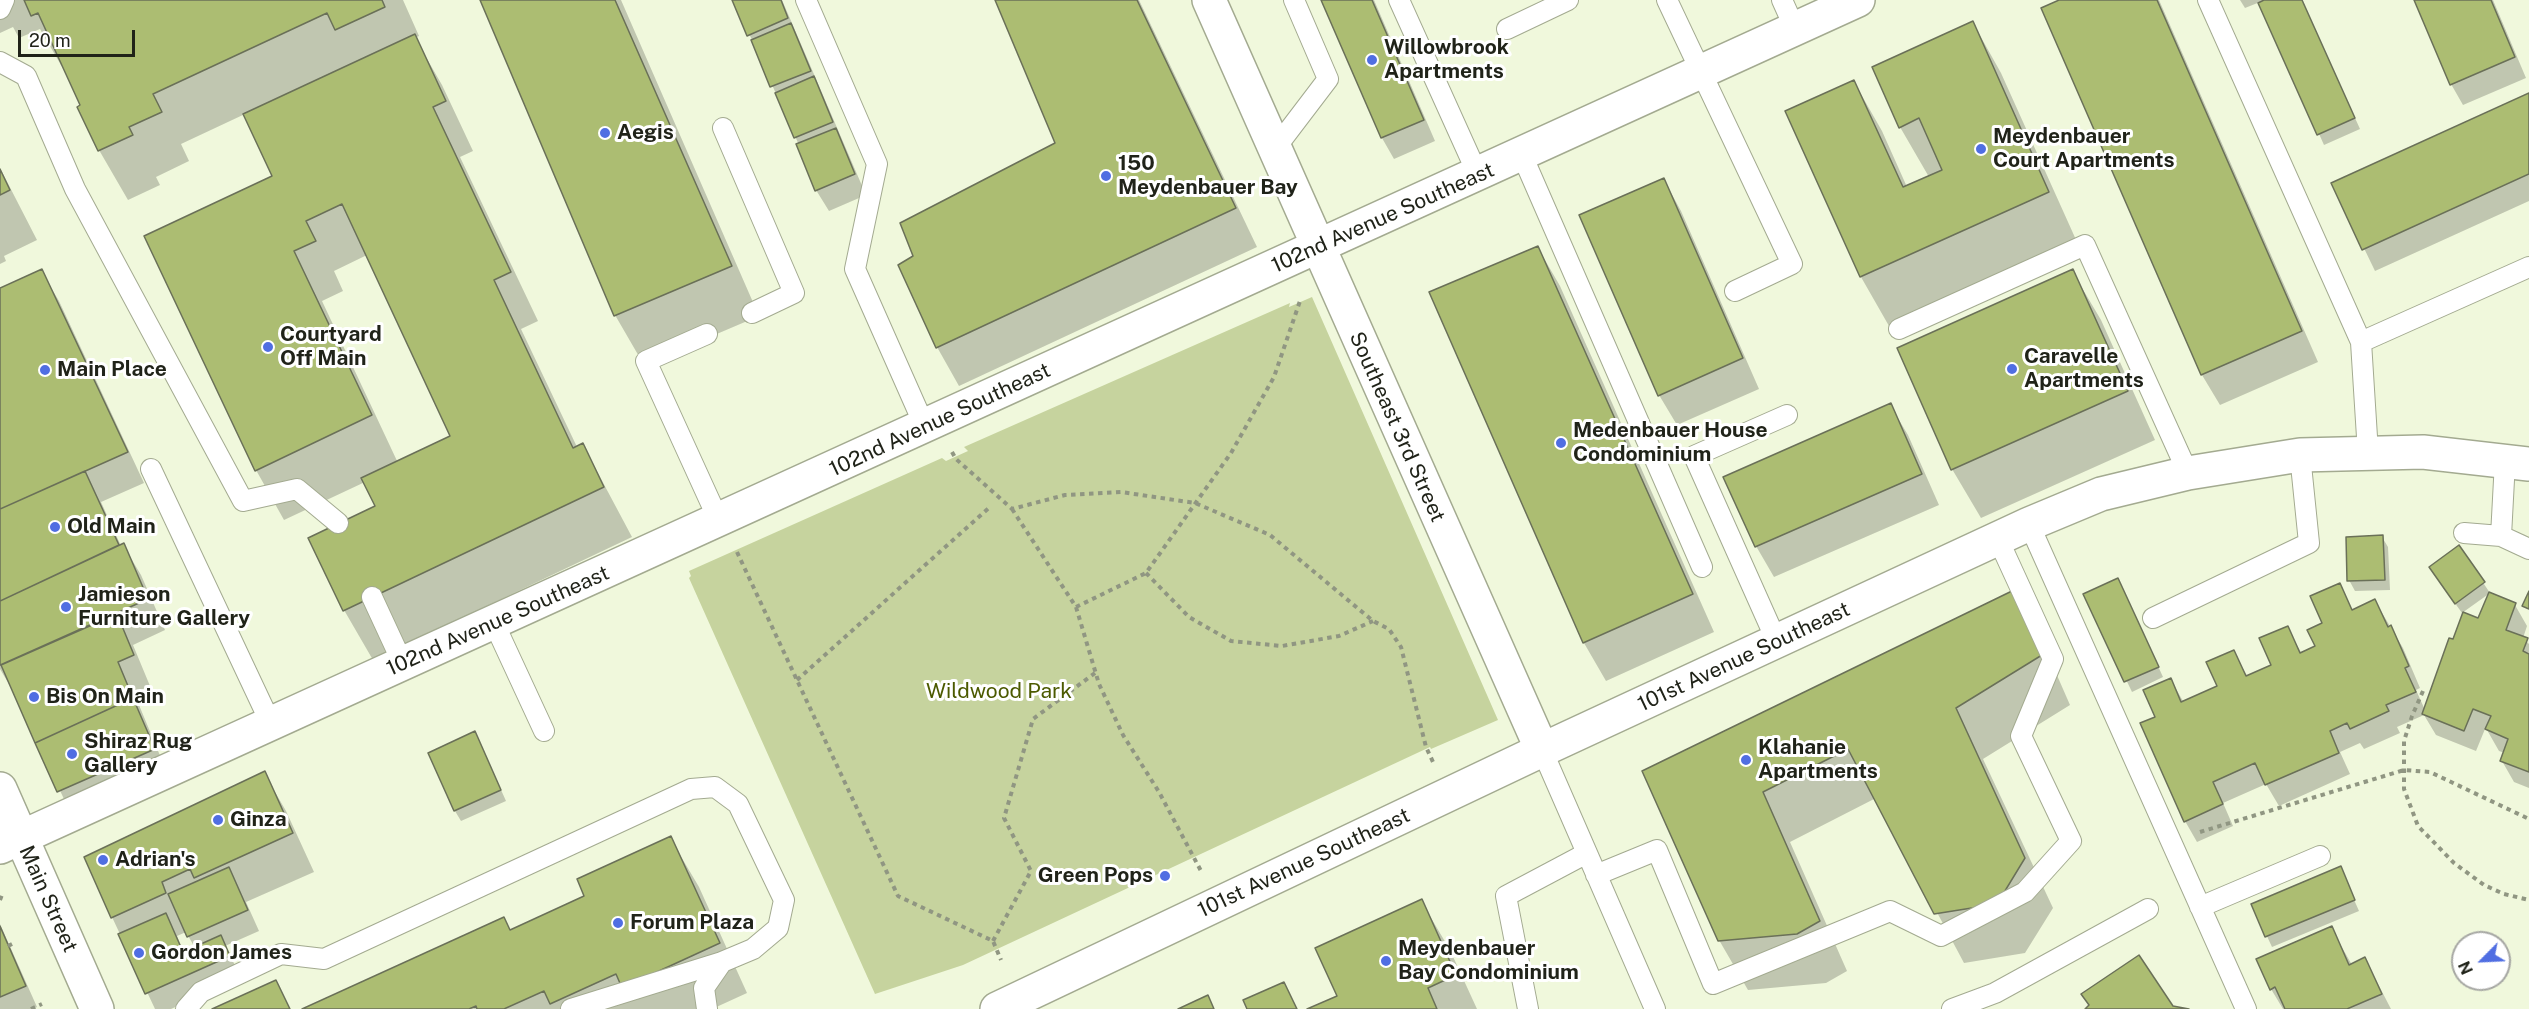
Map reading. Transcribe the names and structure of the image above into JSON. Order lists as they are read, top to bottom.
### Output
{
  "streets": {
    "street": [
      "102nd Avenue Southeast",
      "Southeast 3rd Street",
      "101st Avenue Southeast",
      "Main Street"
    ]
  },
  "crossings": [
    ["102nd Avenue Southeast", "Southeast 3rd Street"],
    ["102nd Avenue Southeast", "Main Street"],
    ["Southeast 3rd Street", "101st Avenue Southeast"]
  ],
  "parks": ["Wildwood Park"],
  "places": [
    "Willowbrook Apartments",
    "Aegis",
    "Meydenbauer Court Apartments",
    "150 Meydenbauer Bay",
    "Courtyard Off Main",
    "Caravelle Apartments",
    "Main Place",
    "Medenbauer House Condominium",
    "Old Main",
    "Jamieson Furniture Gallery",
    "Bis On Main",
    "Shiraz Rug Gallery",
    "Klahanie Apartments",
    "Ginza",
    "Adrian's",
    "Green Pops",
    "Forum Plaza",
    "Gordon James",
    "Meydenbauer Bay Condominium"
  ],
  "scale_bar": "20 m",
  "north": "bottom left"
}
